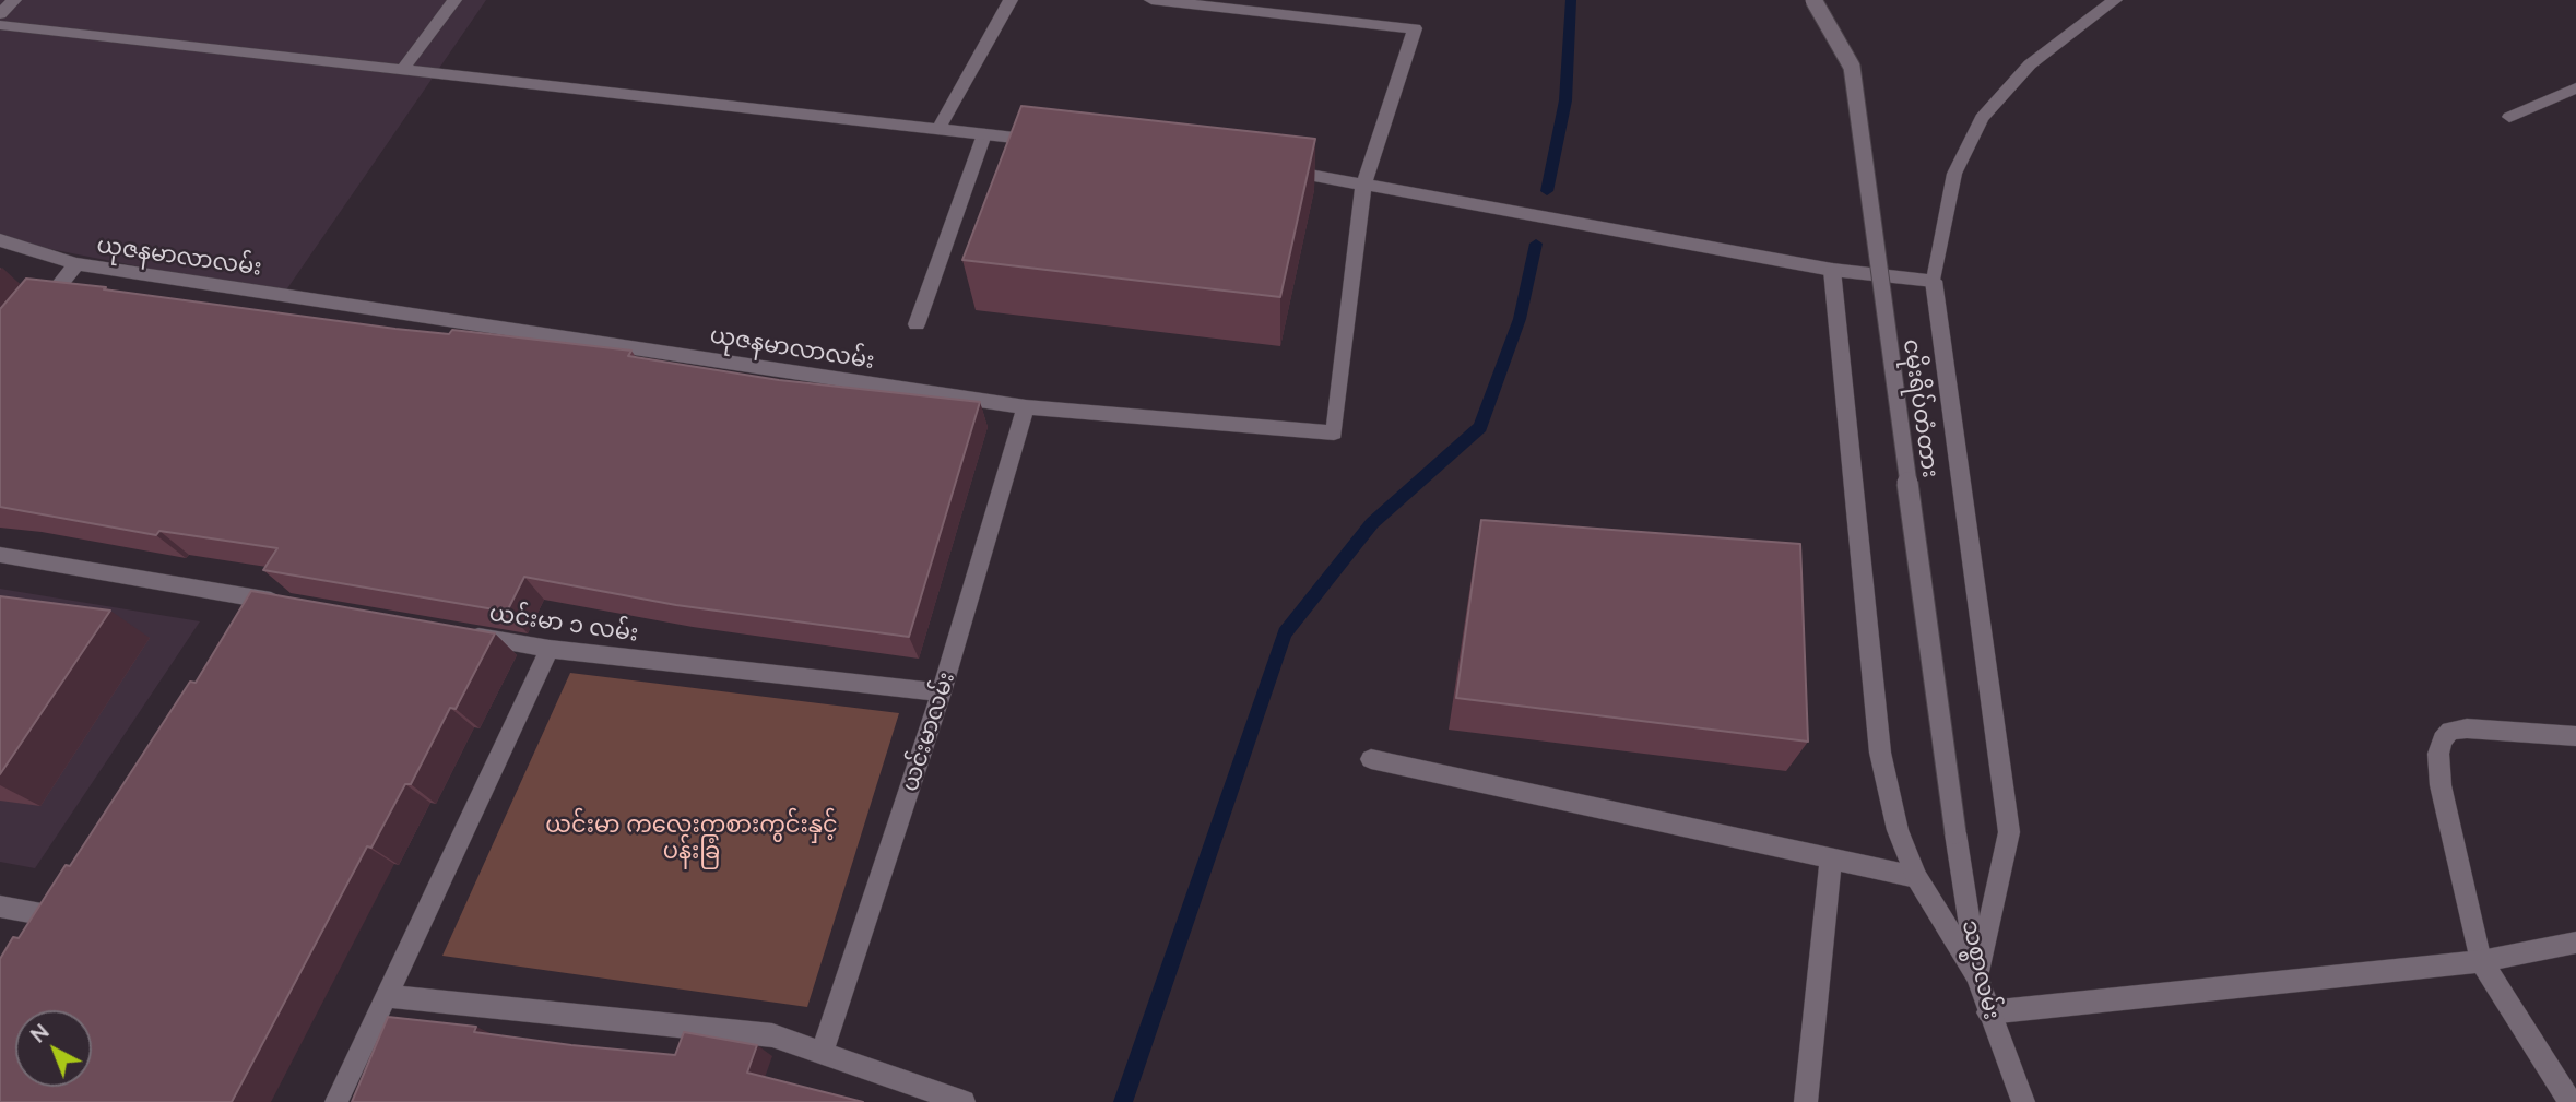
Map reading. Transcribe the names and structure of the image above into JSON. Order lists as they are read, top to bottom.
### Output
{
  "streets": {
    "street": [
      "ယုဇနမာလာလမ်း",
      "ငမိုးရိပ်တံတား",
      "ယင်းမာ ၁ လမ်း",
      "ယင်းမာလမ်း",
      "သစ္စာလမ်း"
    ]
  },
  "crossings": [
    ["ယုဇနမာလာလမ်း", "ယင်းမာလမ်း"],
    ["ငမိုးရိပ်တံတား", "သစ္စာလမ်း"],
    ["ယင်းမာ ၁ လမ်း", "ယင်းမာလမ်း"]
  ],
  "parks": ["ယင်းမာ ကလေးကစားကွင်းနှင့် ပန်းခြံ"],
  "north": "top left"
}
